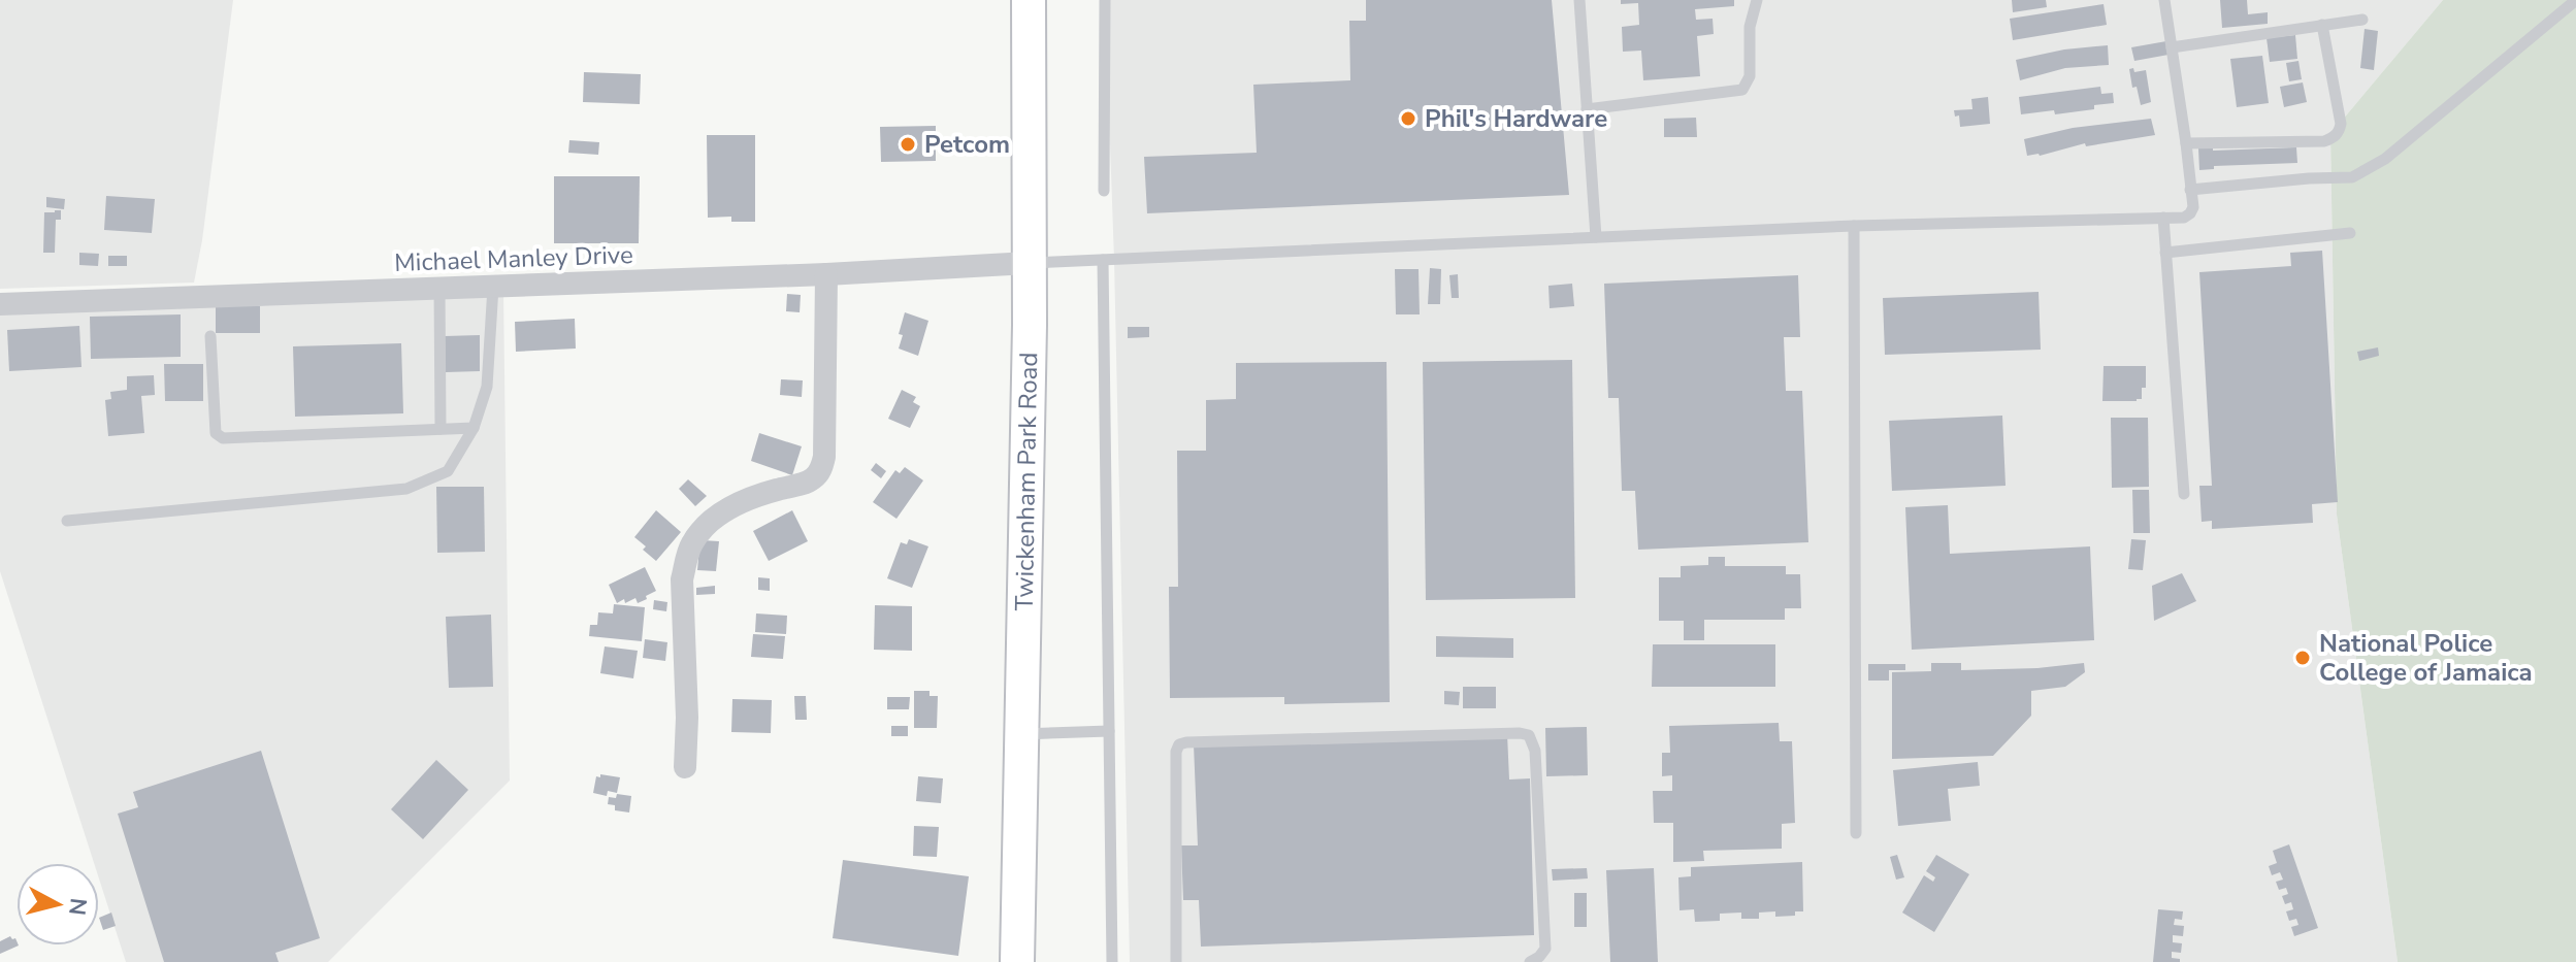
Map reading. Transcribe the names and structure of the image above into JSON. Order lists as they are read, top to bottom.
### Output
{
  "streets": {
    "main road": ["Twickenham Park Road"],
    "street": ["Michael Manley Drive"]
  },
  "crossings": [
    ["Michael Manley Drive", "Twickenham Park Road"]
  ],
  "places": ["Phil's Hardware", "Petcom", "National Police College of Jamaica"],
  "north": "right"
}
